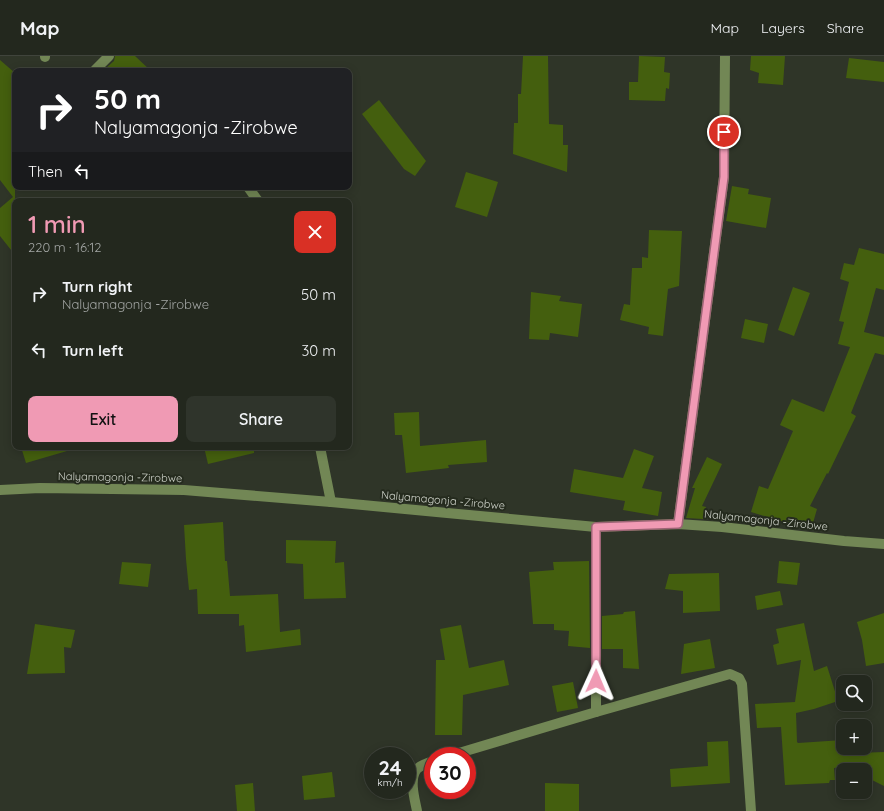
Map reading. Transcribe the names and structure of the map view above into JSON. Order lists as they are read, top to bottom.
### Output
{
  "streets": {
    "street": ["Nalyamagonja -Zirobwe"]
  },
  "page": {
    "header": "Map",
    "nav": ["Map", "Layers", "Share"],
    "turn": ["50 m", "Nalyamagonja -Zirobwe"],
    "then": "Then",
    "heading": ["1 min", "220 m · 16:12"],
    "list": [
      {
        "name": "Turn right",
        "note": "Nalyamagonja -Zirobwe",
        "value": "50 m"
      },
      {
        "name": "Turn left",
        "value": "30 m"
      }
    ],
    "buttons": ["Exit", "Share"],
    "map_buttons": ["+", "−"],
    "speed": "24 km/h",
    "limit": "30"
  }
}
